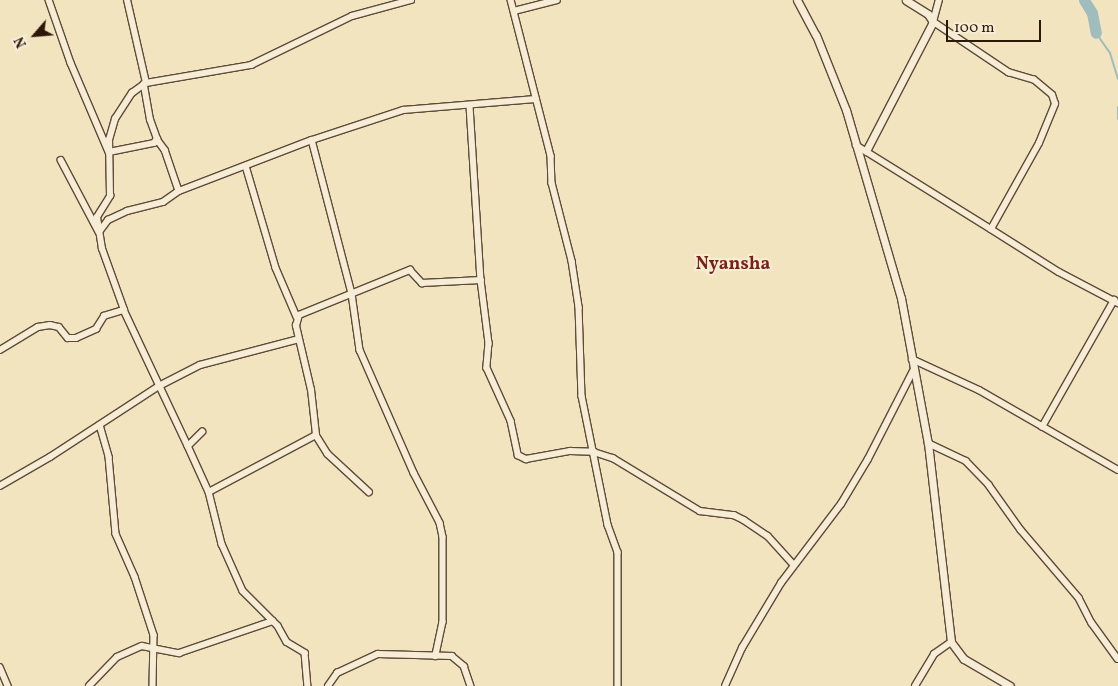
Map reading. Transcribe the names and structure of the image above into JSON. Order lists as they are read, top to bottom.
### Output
{
  "districts": ["Nyansha"],
  "scale_bar": "100 m",
  "north": "bottom left"
}
